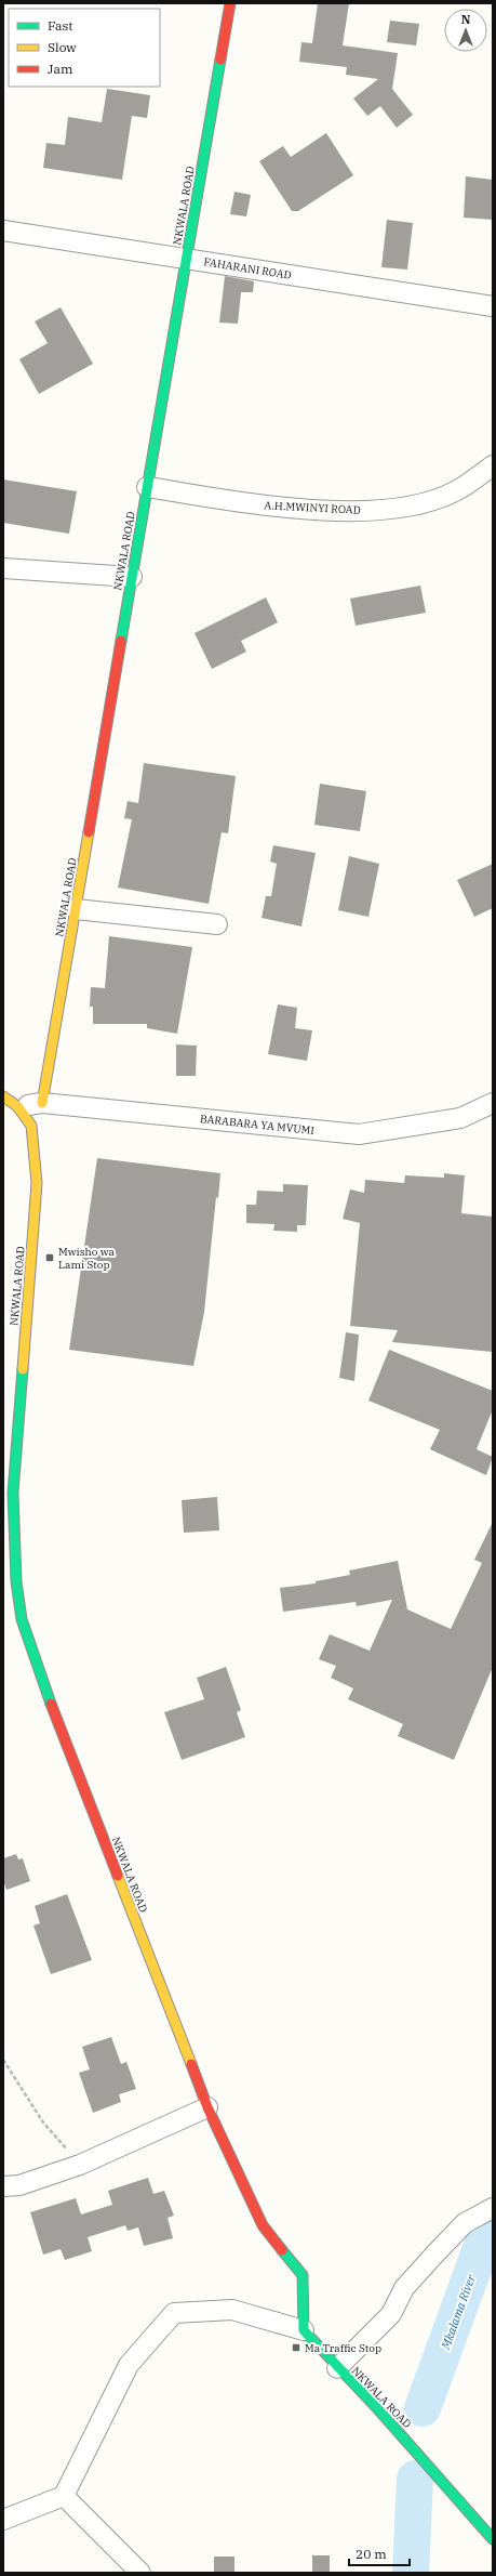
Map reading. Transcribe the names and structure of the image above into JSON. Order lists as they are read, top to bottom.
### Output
{
  "streets": {
    "street": [
      "NKWALA ROAD",
      "FAHARANI ROAD",
      "A.H.MWINYI ROAD",
      "BARABARA YA MVUMI"
    ]
  },
  "crossings": [
    ["NKWALA ROAD", "FAHARANI ROAD"],
    ["NKWALA ROAD", "A.H.MWINYI ROAD"],
    ["NKWALA ROAD", "BARABARA YA MVUMI"]
  ],
  "water": ["Mkalama River"],
  "places": {
    "transit": ["Mwisho wa Lami Stop", "Ma Traffic Stop"]
  },
  "legend": ["Fast", "Slow", "Jam"],
  "scale_bar": "20 m",
  "north": "top"
}
